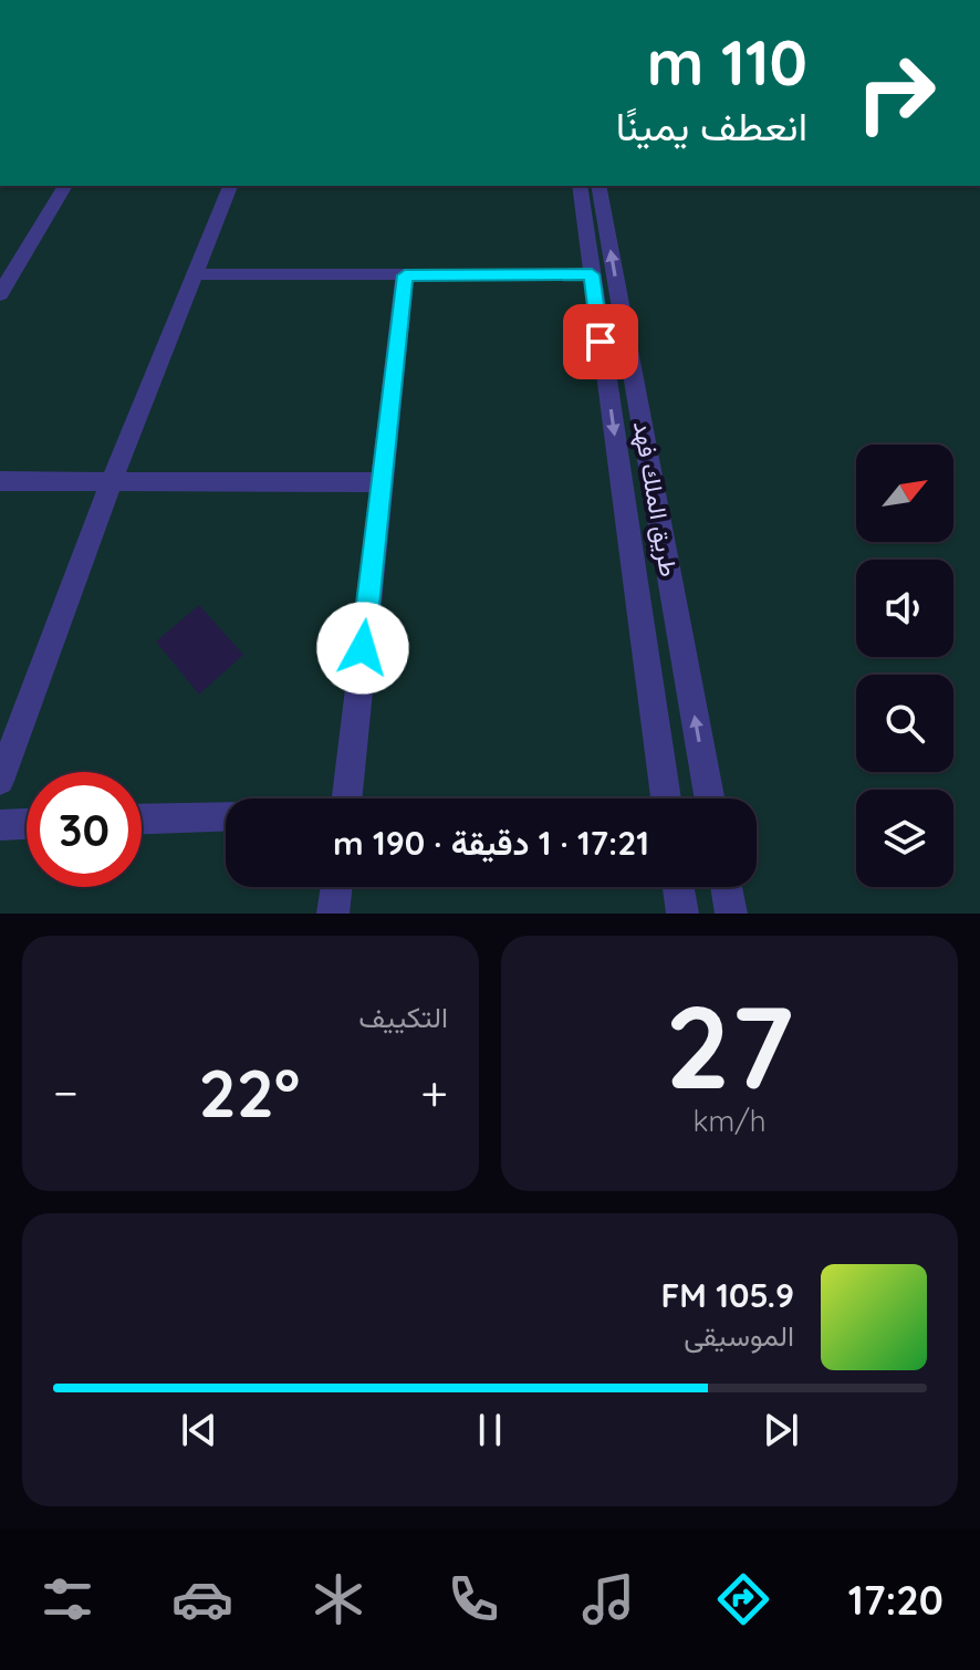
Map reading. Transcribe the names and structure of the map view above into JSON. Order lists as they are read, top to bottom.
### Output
{
  "streets": {
    "street": ["طريق الملك فهد"]
  },
  "north": "top right",
  "page": {
    "turn": ["110 m", "انعطف يمينًا"],
    "limit": "30",
    "trip": "17:21 · 1 دقيقة · 190 m",
    "tile": [
      ["27", "km/h"],
      "التكييف"
    ],
    "heat": ["−", "22°", "+"],
    "song": ["105.9 FM", "الموسيقى"],
    "tabs": "17:20"
  }
}
